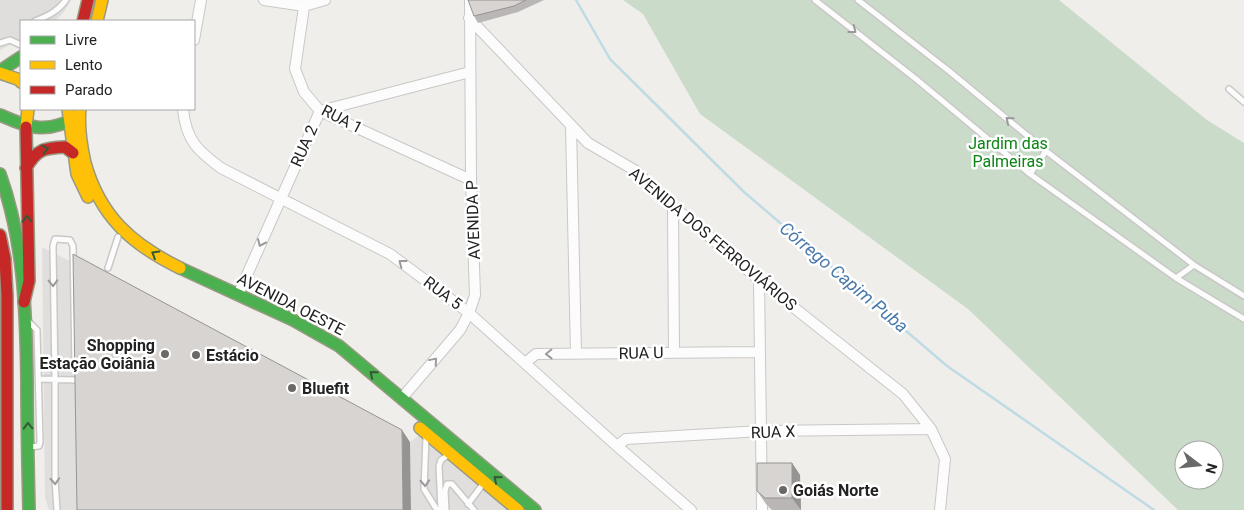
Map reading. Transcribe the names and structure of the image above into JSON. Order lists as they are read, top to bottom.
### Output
{
  "streets": {
    "main road": ["AVENIDA OESTE"],
    "street": [
      "RUA 1",
      "RUA 2",
      "AVENIDA P",
      "AVENIDA DOS FERROVIÁRIOS",
      "RUA 5",
      "RUA U",
      "RUA X"
    ]
  },
  "crossings": [
    ["RUA 1", "RUA 2"],
    ["RUA 1", "AVENIDA P"],
    ["RUA 2", "AVENIDA P"],
    ["RUA 2", "RUA 5"],
    ["RUA 2", "AVENIDA OESTE"],
    ["AVENIDA P", "AVENIDA DOS FERROVIÁRIOS"],
    ["AVENIDA P", "RUA 5"],
    ["AVENIDA P", "AVENIDA OESTE"],
    ["AVENIDA DOS FERROVIÁRIOS", "RUA X"],
    ["RUA 5", "RUA U"],
    ["RUA 5", "RUA X"]
  ],
  "water": ["Córrego Capim Puba"],
  "parks": ["Jardim das Palmeiras"],
  "places": [
    "Shopping Estação Goiânia",
    "Estácio",
    "Bluefit",
    "Goiás Norte"
  ],
  "legend": ["Livre", "Lento", "Parado"],
  "north": "right"
}
